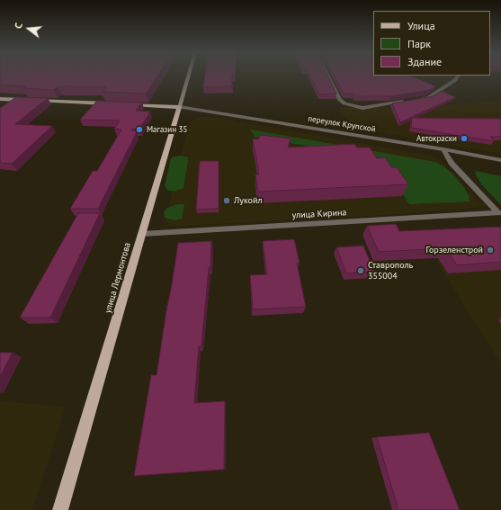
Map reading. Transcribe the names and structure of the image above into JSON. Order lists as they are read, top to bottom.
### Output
{
  "streets": {
    "main road": ["улица Лермонтова"],
    "street": ["переулок Крупской", "улица Кирина"]
  },
  "crossings": [
    ["переулок Крупской", "улица Кирина"],
    ["переулок Крупской", "улица Лермонтова"],
    ["улица Кирина", "улица Лермонтова"]
  ],
  "places": [
    "Магазин 35",
    "Автокраски",
    "Лукойл",
    "Горзеленстрой",
    "Ставрополь 355004"
  ],
  "legend": ["Улица", "Парк", "Здание"],
  "north": "left"
}
